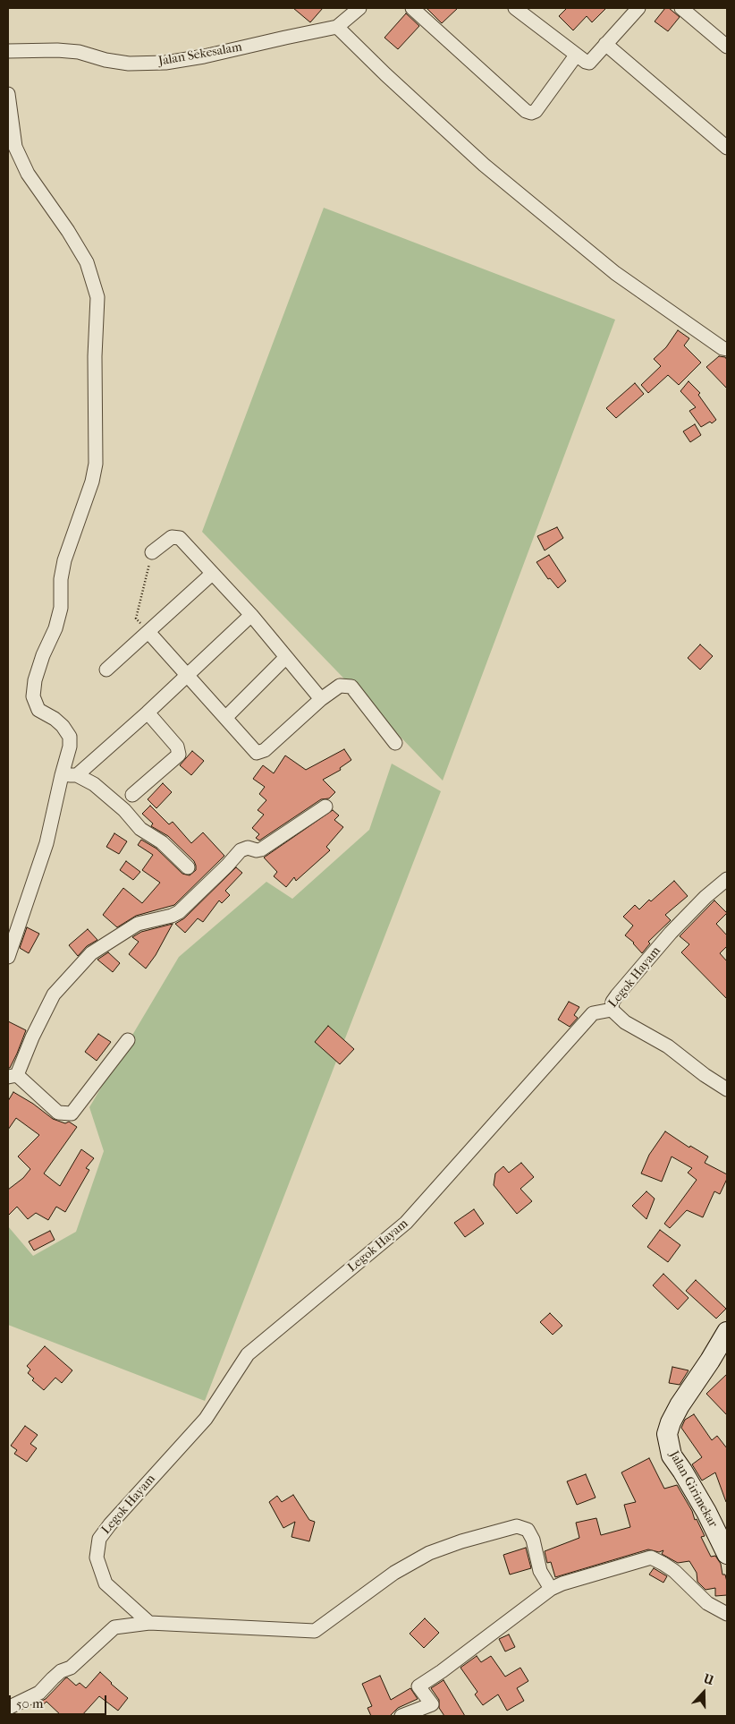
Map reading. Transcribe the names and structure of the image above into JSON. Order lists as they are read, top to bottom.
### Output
{
  "streets": {
    "street": ["Jalan Sekesalam", "Legok Hayam", "Jalan Girimekar"]
  },
  "scale_bar": "50 m",
  "north": "top"
}
